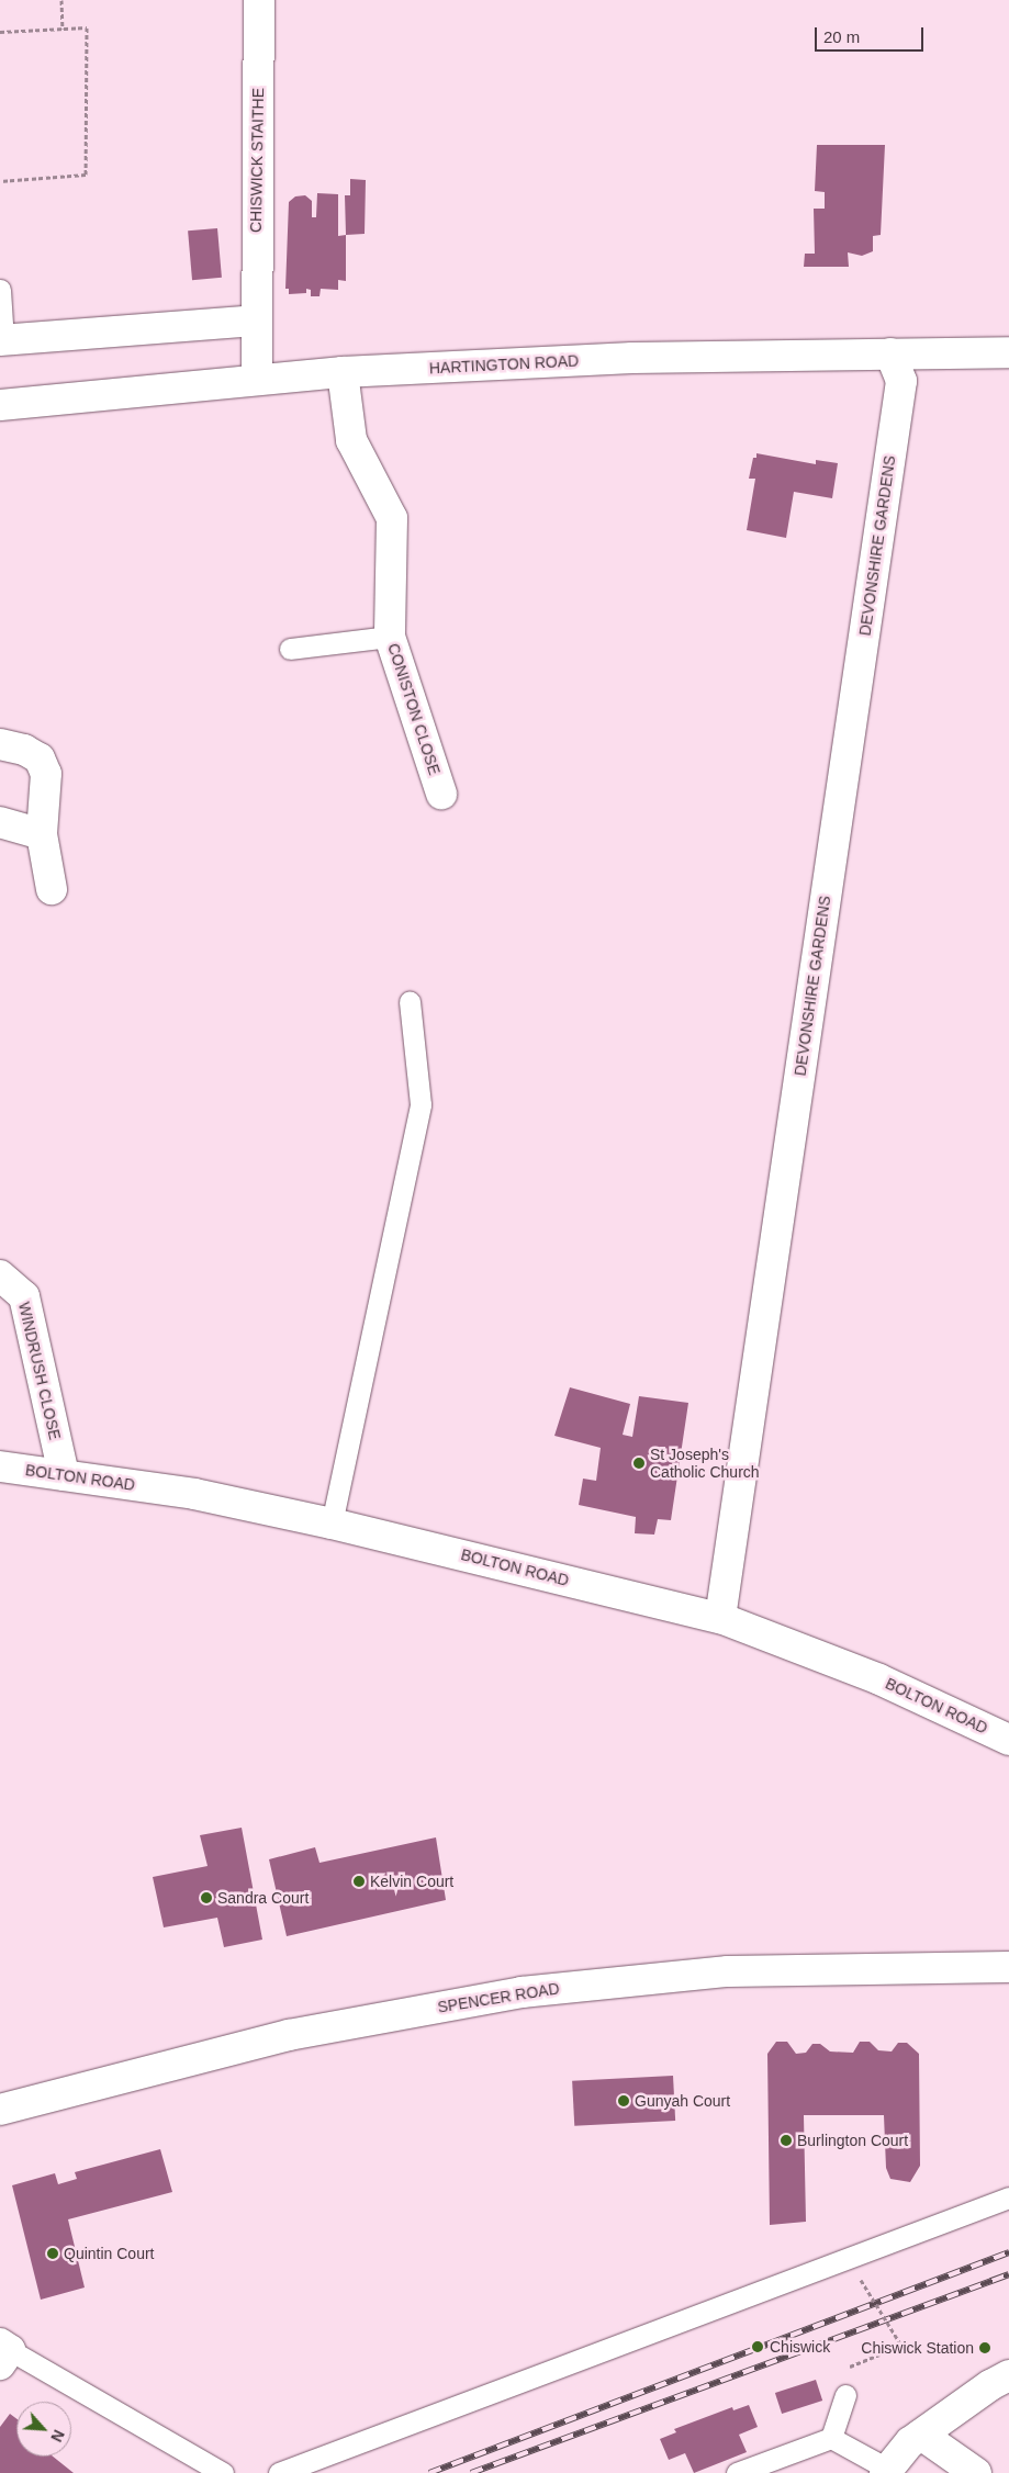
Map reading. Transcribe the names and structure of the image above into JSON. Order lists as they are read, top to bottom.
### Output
{
  "streets": {
    "street": [
      "CHISWICK STAITHE",
      "HARTINGTON ROAD",
      "DEVONSHIRE GARDENS",
      "CONISTON CLOSE",
      "WINDRUSH CLOSE",
      "BOLTON ROAD",
      "SPENCER ROAD"
    ]
  },
  "crossings": [
    ["CHISWICK STAITHE", "HARTINGTON ROAD"],
    ["HARTINGTON ROAD", "DEVONSHIRE GARDENS"],
    ["HARTINGTON ROAD", "CONISTON CLOSE"],
    ["DEVONSHIRE GARDENS", "BOLTON ROAD"],
    ["WINDRUSH CLOSE", "BOLTON ROAD"]
  ],
  "places": [
    "St Joseph's Catholic Church",
    "Kelvin Court",
    "Sandra Court",
    "Gunyah Court",
    "Burlington Court",
    "Quintin Court",
    "Chiswick",
    "Chiswick Station"
  ],
  "scale_bar": "20 m",
  "north": "bottom right"
}
